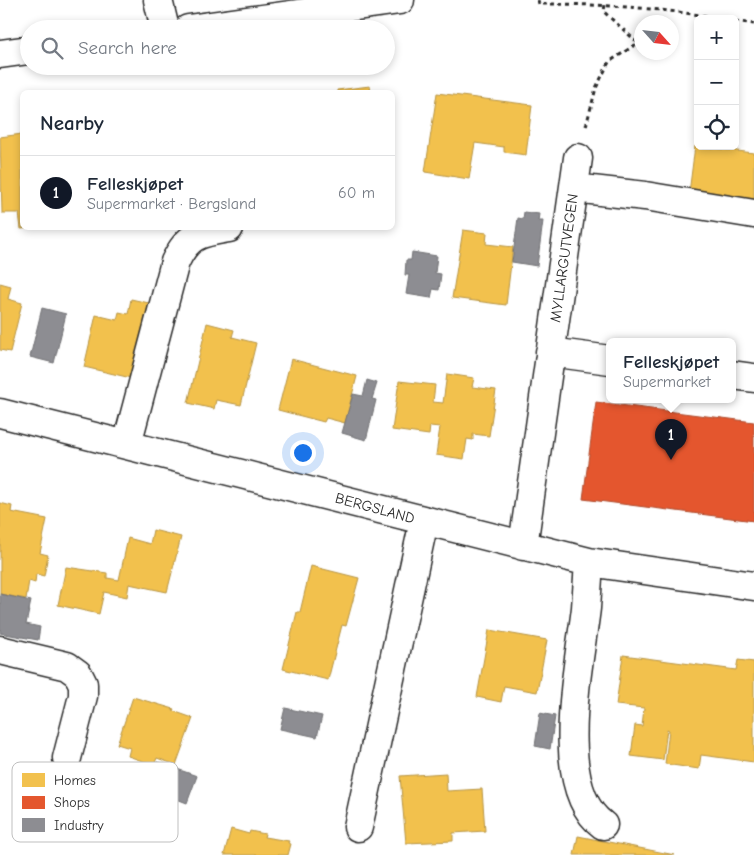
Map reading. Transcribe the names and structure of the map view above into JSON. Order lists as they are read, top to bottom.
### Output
{
  "streets": {
    "street": ["MYLLARGUTVEGEN", "BERGSLAND"]
  },
  "crossings": [
    ["MYLLARGUTVEGEN", "BERGSLAND"]
  ],
  "legend": ["Homes", "Shops", "Industry"],
  "north": "bottom right",
  "page": {
    "map_buttons": ["+", "−"],
    "search": "Search here",
    "heading": "Nearby",
    "list": [
      {
        "mark": "1",
        "name": "Felleskjøpet",
        "note": "Supermarket · Bergsland",
        "value": "60 m"
      }
    ],
    "popup": ["Felleskjøpet", "Supermarket"],
    "pins": "1"
  }
}
